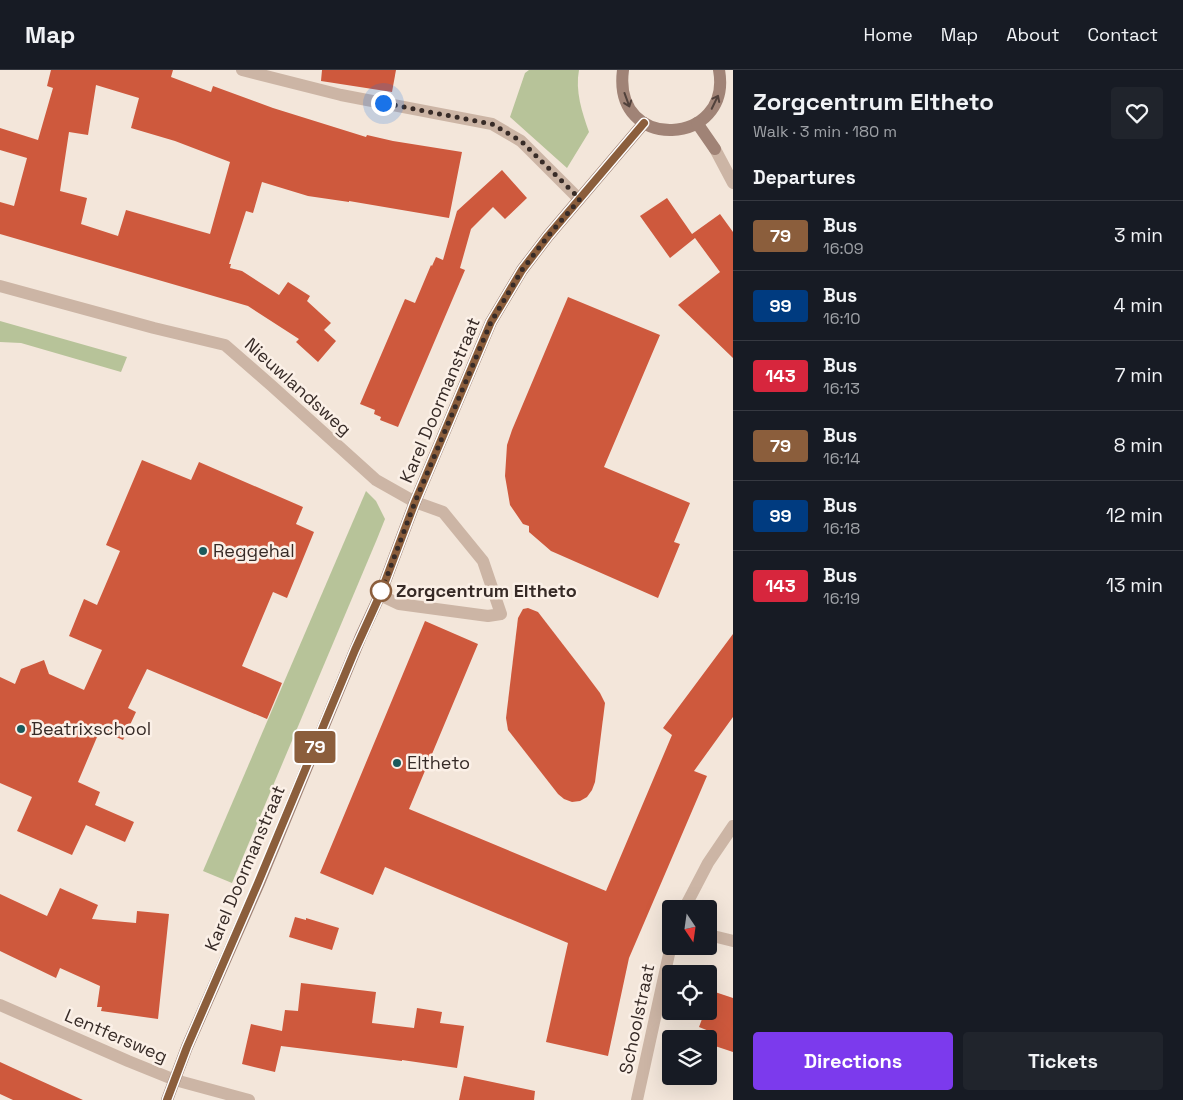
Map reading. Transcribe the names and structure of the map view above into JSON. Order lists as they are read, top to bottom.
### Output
{
  "streets": {
    "main road": ["Karel Doormanstraat"],
    "street": ["Nieuwlandsweg", "Schoolstraat", "Lentfersweg"]
  },
  "crossings": [
    ["Nieuwlandsweg", "Karel Doormanstraat"],
    ["Karel Doormanstraat", "Lentfersweg"]
  ],
  "places": [
    "Reggehal",
    "Zorgcentrum Eltheto",
    "Beatrixschool",
    "Eltheto"
  ],
  "lines": ["bus line 79"],
  "north": "bottom",
  "page": {
    "header": "Map",
    "nav": [
      "Home",
      "Map",
      "About",
      "Contact"
    ],
    "on_map": "79",
    "heading": [
      ["Zorgcentrum Eltheto", "Walk · 3 min · 180 m"],
      "Departures"
    ],
    "list": [
      {
        "mark": "79",
        "name": "Bus",
        "note": "16:09",
        "value": "3 min"
      },
      {
        "mark": "99",
        "name": "Bus",
        "note": "16:10",
        "value": "4 min"
      },
      {
        "mark": "143",
        "name": "Bus",
        "note": "16:13",
        "value": "7 min"
      },
      {
        "mark": "79",
        "name": "Bus",
        "note": "16:14",
        "value": "8 min"
      },
      {
        "mark": "99",
        "name": "Bus",
        "note": "16:18",
        "value": "12 min"
      },
      {
        "mark": "143",
        "name": "Bus",
        "note": "16:19",
        "value": "13 min"
      }
    ],
    "buttons": ["Directions", "Tickets"]
  }
}
